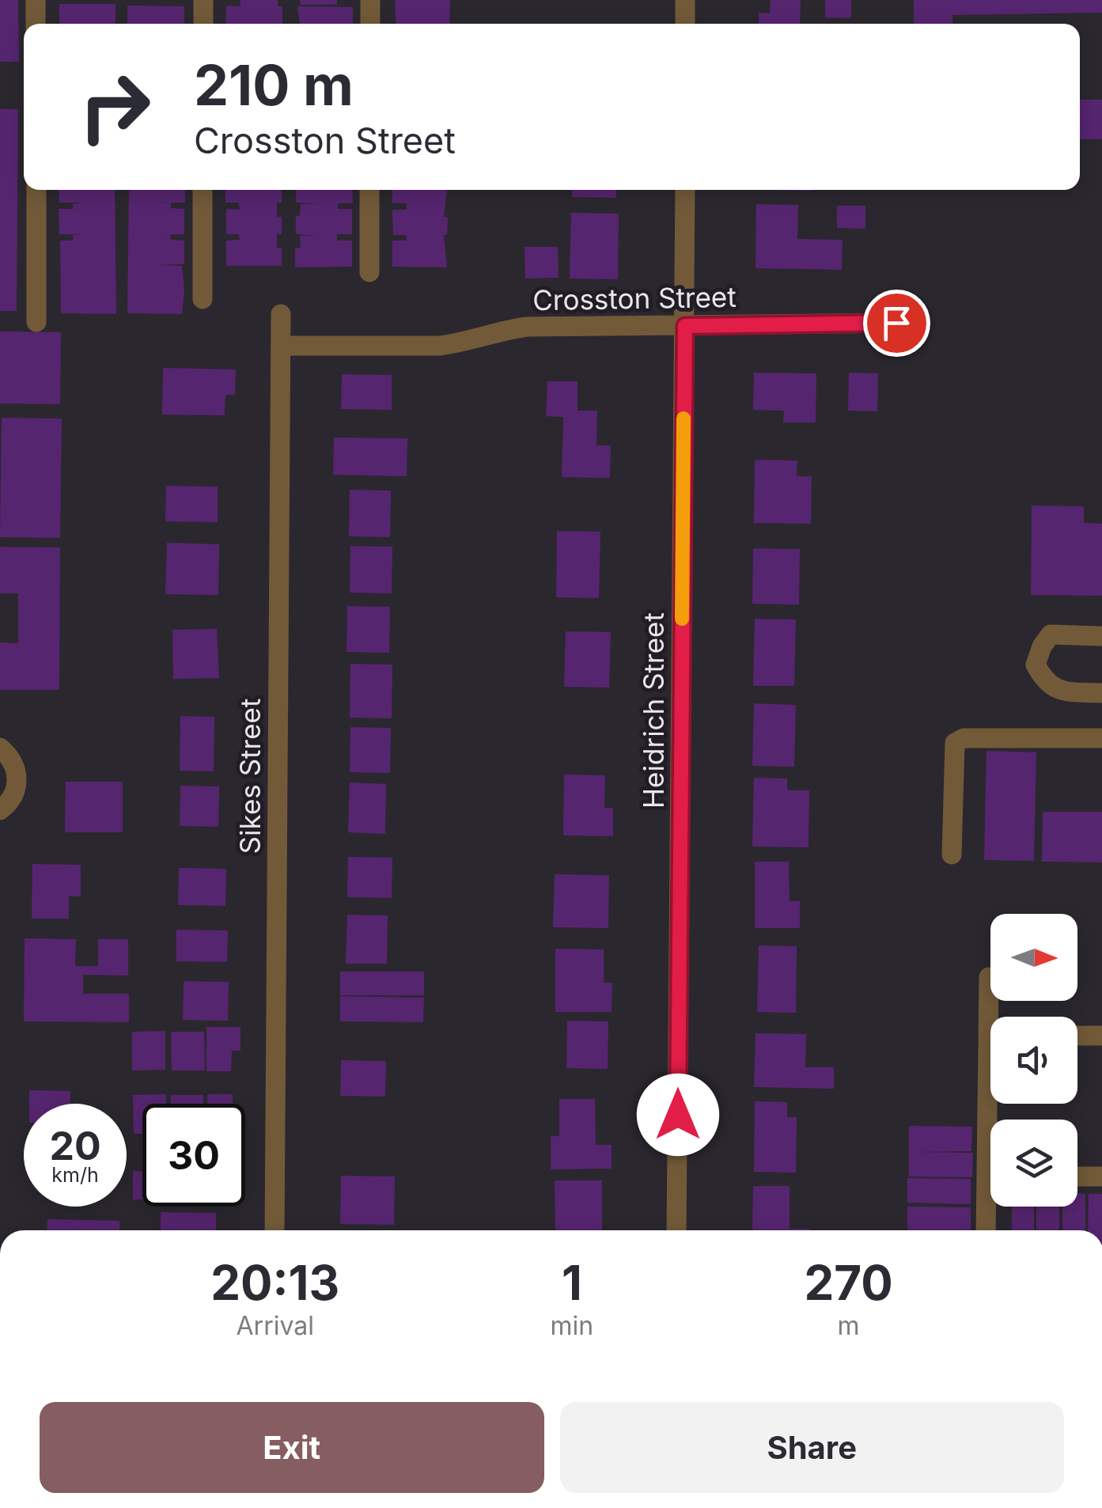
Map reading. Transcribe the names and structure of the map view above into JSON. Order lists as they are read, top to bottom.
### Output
{
  "streets": {
    "street": ["Crosston Street", "Heidrich Street", "Sikes Street"]
  },
  "crossings": [
    ["Crosston Street", "Heidrich Street"],
    ["Crosston Street", "Sikes Street"]
  ],
  "north": "right",
  "page": {
    "turn": ["210 m", "Crosston Street"],
    "speed": "20 km/h",
    "limit": "30",
    "eta": [
      "20:13",
      "Arrival",
      "1",
      "min",
      "270",
      "m"
    ],
    "buttons": ["Exit", "Share"]
  }
}
